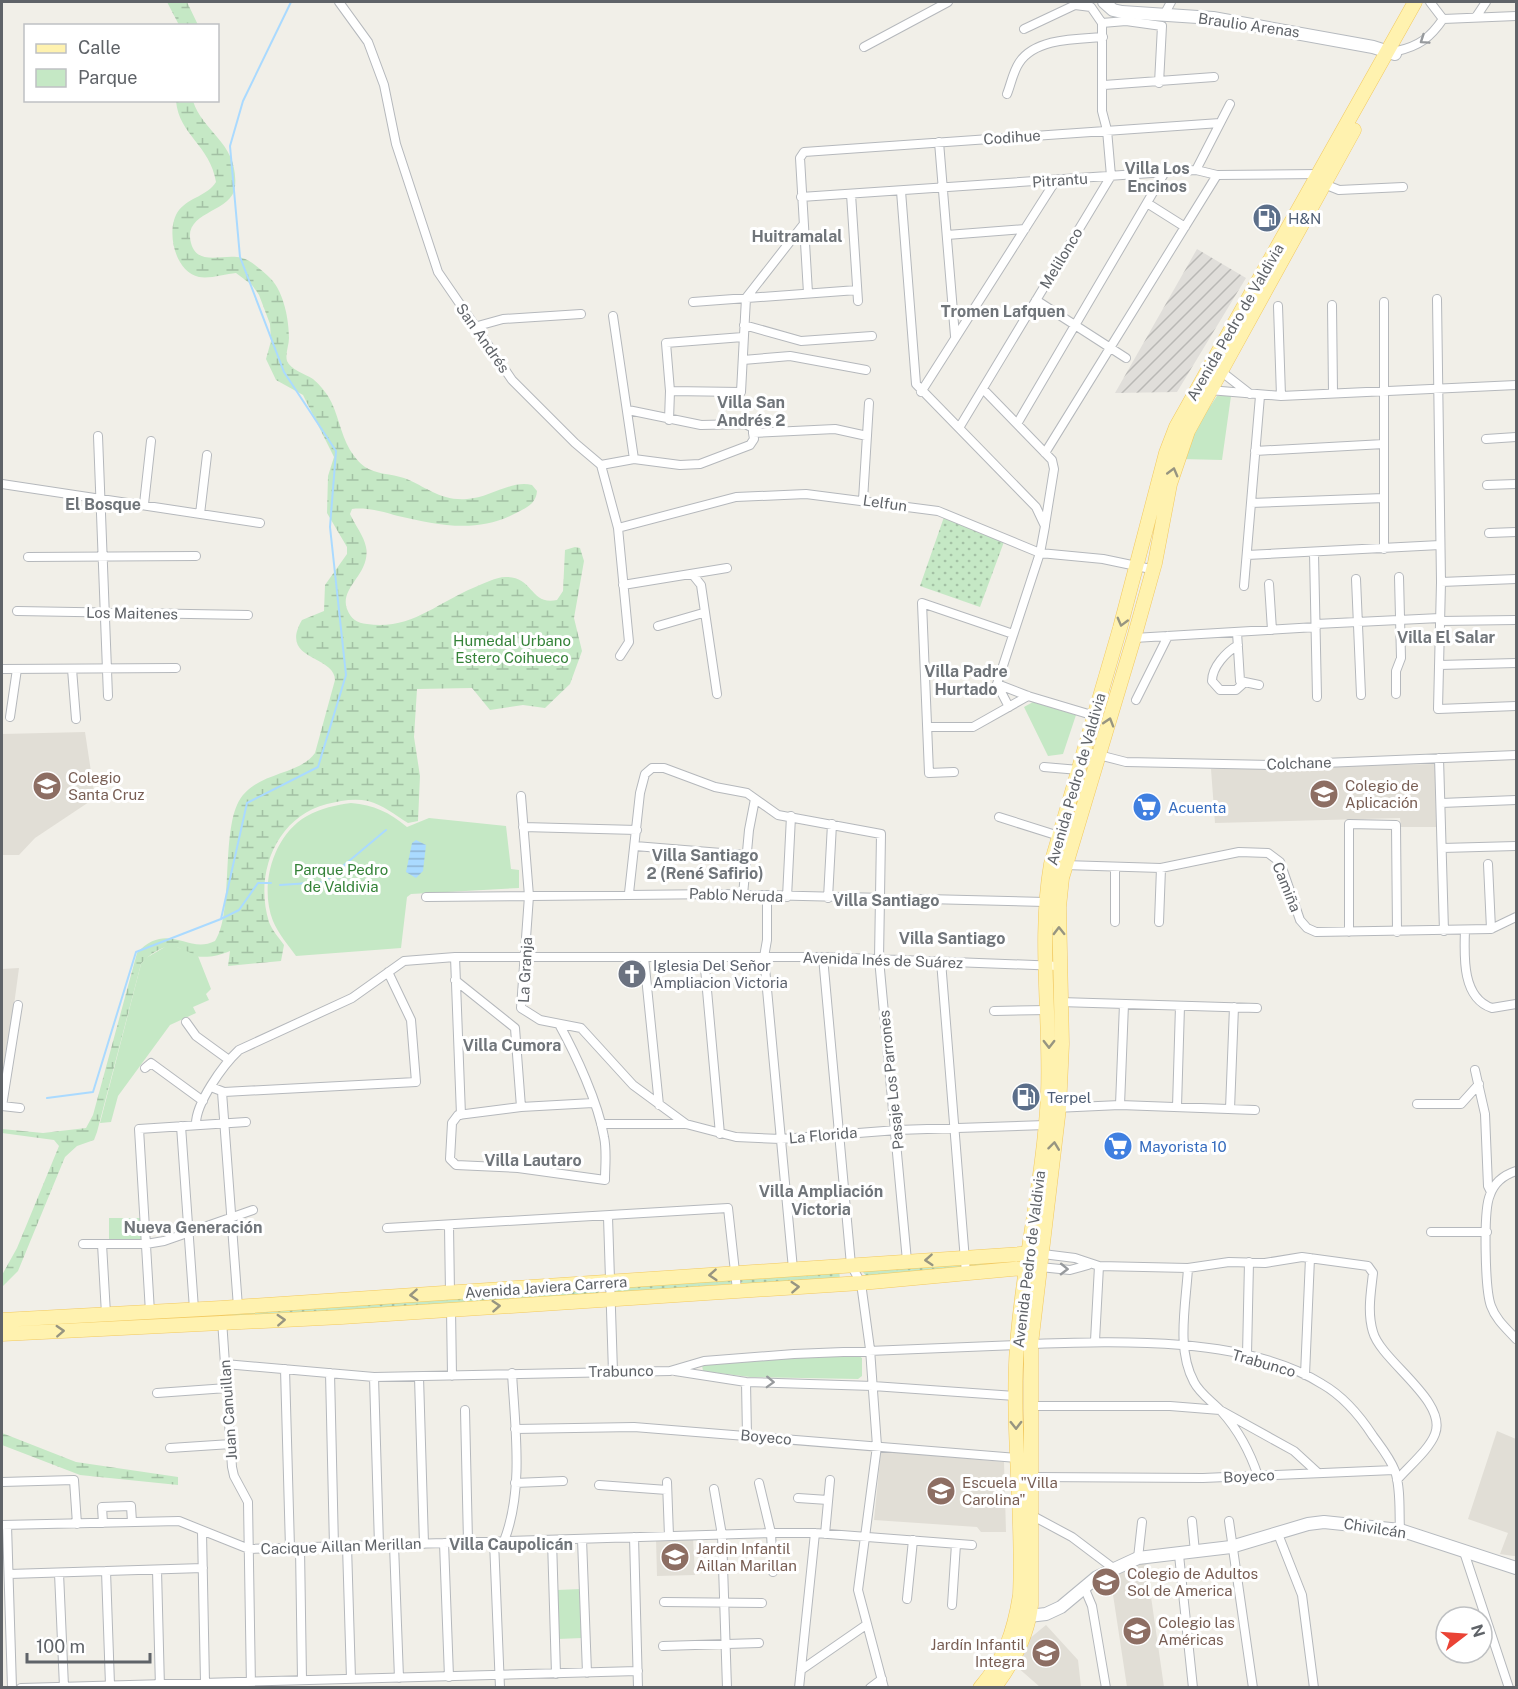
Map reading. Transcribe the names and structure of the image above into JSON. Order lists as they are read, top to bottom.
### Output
{
  "streets": {
    "main road": ["Avenida Pedro de Valdivia", "Avenida Javiera Carrera"],
    "street": [
      "Braulio Arenas",
      "Codihue",
      "Pitrantu",
      "Melilonco",
      "San Andrés",
      "Lelfun",
      "Los Maitenes",
      "Colchane",
      "Camiña",
      "Pablo Neruda",
      "Avenida Inés de Suárez",
      "La Granja",
      "Pasaje Los Parrones",
      "La Florida",
      "Trabunco",
      "Juan Canuillan",
      "Boyeco",
      "Chivilcán",
      "Cacique Aillan Merillan"
    ]
  },
  "crossings": [
    ["Braulio Arenas", "Avenida Pedro de Valdivia"],
    ["Codihue", "Pitrantu"],
    ["Pitrantu", "Melilonco"],
    ["Pitrantu", "Avenida Pedro de Valdivia"],
    ["Avenida Pedro de Valdivia", "Lelfun"],
    ["Avenida Pedro de Valdivia", "Colchane"],
    ["Avenida Pedro de Valdivia", "Camiña"],
    ["Avenida Pedro de Valdivia", "Pablo Neruda"],
    ["Avenida Pedro de Valdivia", "Avenida Inés de Suárez"],
    ["Avenida Pedro de Valdivia", "La Florida"],
    ["Avenida Pedro de Valdivia", "Avenida Javiera Carrera"],
    ["Avenida Pedro de Valdivia", "Trabunco"],
    ["Avenida Pedro de Valdivia", "Boyeco"],
    ["Avenida Pedro de Valdivia", "Chivilcán"],
    ["Pablo Neruda", "La Granja"],
    ["Pablo Neruda", "Pasaje Los Parrones"],
    ["Avenida Inés de Suárez", "La Granja"],
    ["Avenida Inés de Suárez", "Pasaje Los Parrones"],
    ["La Granja", "La Florida"],
    ["Pasaje Los Parrones", "La Florida"],
    ["Pasaje Los Parrones", "Avenida Javiera Carrera"],
    ["Avenida Javiera Carrera", "Trabunco"],
    ["Avenida Javiera Carrera", "Juan Canuillan"],
    ["Trabunco", "Juan Canuillan"],
    ["Trabunco", "Boyeco"],
    ["Trabunco", "Chivilcán"],
    ["Juan Canuillan", "Cacique Aillan Merillan"]
  ],
  "districts": [
    "Villa Los Encinos",
    "Huitramalal",
    "Tromen Lafquen",
    "Villa San Andrés 2",
    "El Bosque",
    "Villa El Salar",
    "Villa Padre Hurtado",
    "Villa Santiago 2 (René Safirio)",
    "Villa Santiago",
    "Villa Santiago",
    "Villa Cumora",
    "Villa Lautaro",
    "Villa Ampliación Victoria",
    "Nueva Generación",
    "Villa Caupolicán"
  ],
  "parks": ["Humedal Urbano Estero Coihueco", "Parque Pedro de Valdivia"],
  "places": {
    "fuel station": ["H&N", "Terpel"],
    "school or university": [
      "Colegio Santa Cruz",
      "Colegio de Aplicación",
      "Escuela \"Villa Carolina\"",
      "Jardin Infantil Aillan Marillan",
      "Colegio de Adultos Sol de America",
      "Colegio las Américas",
      "Jardín Infantil Integra"
    ],
    "supermarket": ["Acuenta", "Mayorista 10"],
    "church": ["Iglesia Del Señor Ampliacion Victoria"]
  },
  "legend": ["Calle", "Parque"],
  "scale_bar": "100 m",
  "north": "right"
}
